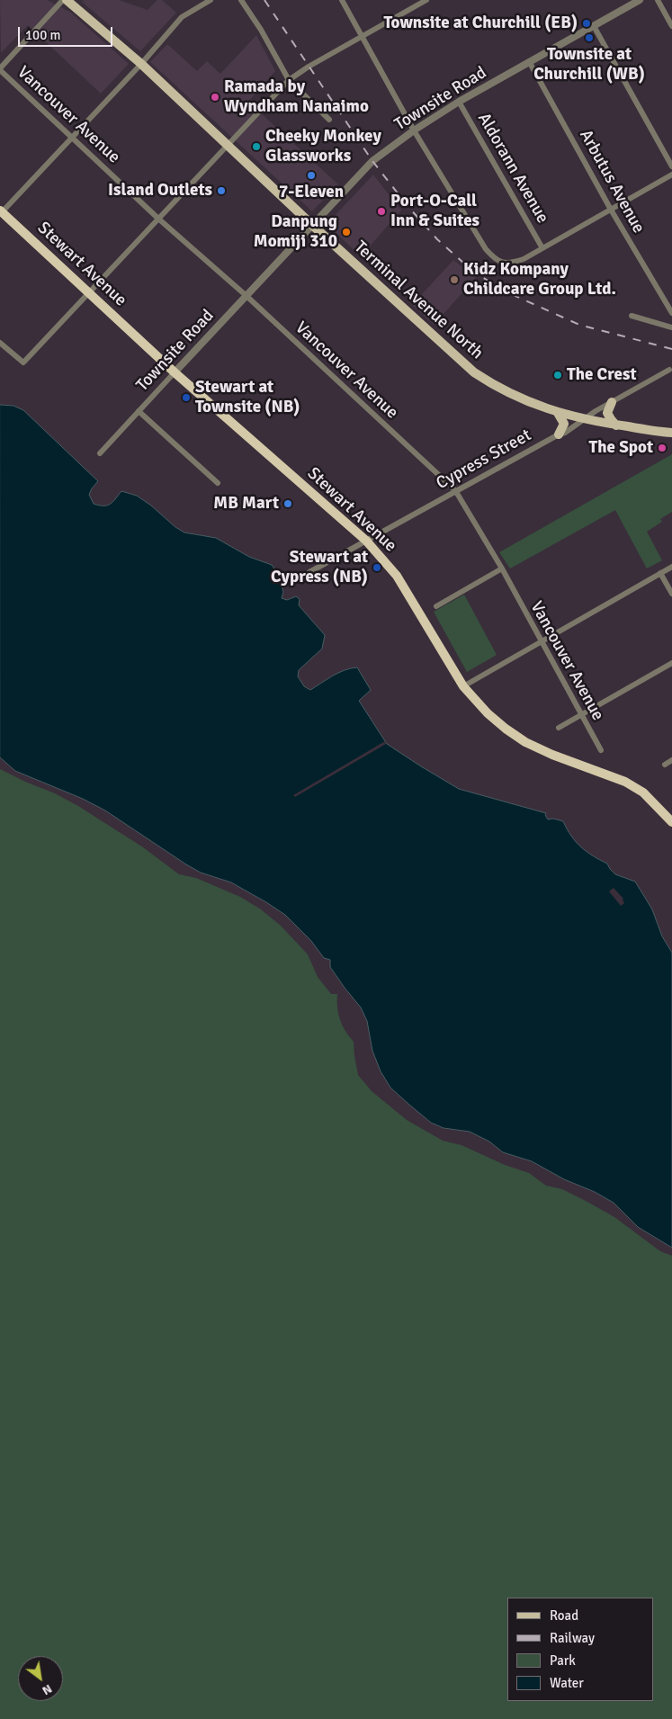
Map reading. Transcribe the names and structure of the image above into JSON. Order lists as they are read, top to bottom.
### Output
{
  "streets": {
    "highway": ["Stewart Avenue"],
    "main road": ["Terminal Avenue North"],
    "street": [
      "Townsite Road",
      "Vancouver Avenue",
      "Aldorann Avenue",
      "Arbutus Avenue",
      "Cypress Street"
    ]
  },
  "crossings": [
    ["Townsite Road", "Vancouver Avenue"],
    ["Townsite Road", "Aldorann Avenue"],
    ["Townsite Road", "Arbutus Avenue"],
    ["Townsite Road", "Stewart Avenue"],
    ["Townsite Road", "Terminal Avenue North"],
    ["Vancouver Avenue", "Cypress Street"],
    ["Stewart Avenue", "Cypress Street"],
    ["Terminal Avenue North", "Cypress Street"]
  ],
  "places": [
    "Townsite at Churchill (EB)",
    "Townsite at Churchill (WB)",
    "Ramada by Wyndham Nanaimo",
    "Cheeky Monkey Glassworks",
    "7-Eleven",
    "Island Outlets",
    "Port-O-Call Inn & Suites",
    "Danpung Momiji 310",
    "Kidz Kompany Childcare Group Ltd.",
    "The Crest",
    "Stewart at Townsite (NB)",
    "The Spot",
    "MB Mart",
    "Stewart at Cypress (NB)"
  ],
  "legend": [
    "Road",
    "Railway",
    "Park",
    "Water"
  ],
  "scale_bar": "100 m",
  "north": "bottom right"
}
